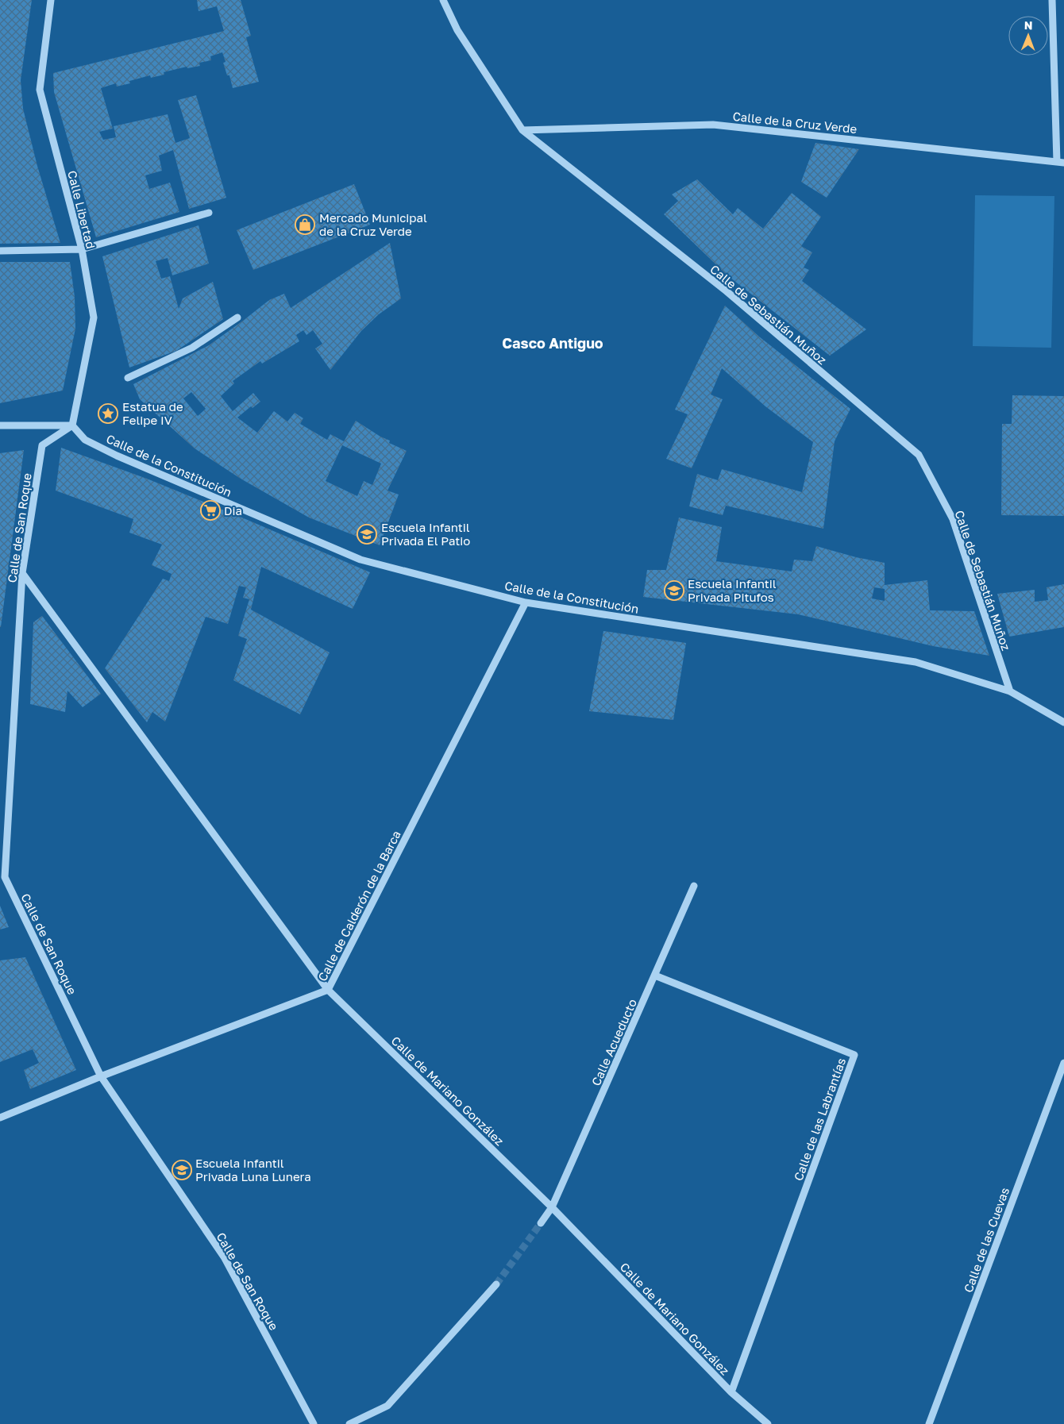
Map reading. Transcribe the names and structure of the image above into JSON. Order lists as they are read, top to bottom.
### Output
{
  "streets": {
    "street": [
      "Calle de la Cruz Verde",
      "Calle Libertad",
      "Calle de Sebastián Muñoz",
      "Calle de la Constitución",
      "Calle de San Roque",
      "Calle de Calderón de la Barca",
      "Calle Acueducto",
      "Calle de Mariano González",
      "Calle de las Labrantías",
      "Calle de las Cuevas"
    ]
  },
  "crossings": [
    ["Calle de la Cruz Verde", "Calle de Sebastián Muñoz"],
    ["Calle Libertad", "Calle de la Constitución"],
    ["Calle Libertad", "Calle de San Roque"],
    ["Calle de Sebastián Muñoz", "Calle de la Constitución"],
    ["Calle de la Constitución", "Calle de San Roque"],
    ["Calle de la Constitución", "Calle de Calderón de la Barca"],
    ["Calle de San Roque", "Calle de Calderón de la Barca"],
    ["Calle de San Roque", "Calle de Mariano González"],
    ["Calle de Calderón de la Barca", "Calle de Mariano González"],
    ["Calle Acueducto", "Calle de Mariano González"],
    ["Calle Acueducto", "Calle de las Labrantías"],
    ["Calle de Mariano González", "Calle de las Labrantías"]
  ],
  "districts": ["Casco Antiguo"],
  "places": {
    "shop": ["Mercado Municipal de la Cruz Verde"],
    "place": ["Estatua de Felipe IV"],
    "supermarket": ["Dia"],
    "school or university": ["Escuela Infantil Privada El Patio", "Escuela Infantil Privada Pitufos", "Escuela Infantil Privada Luna Lunera"]
  },
  "north": "top"
}
